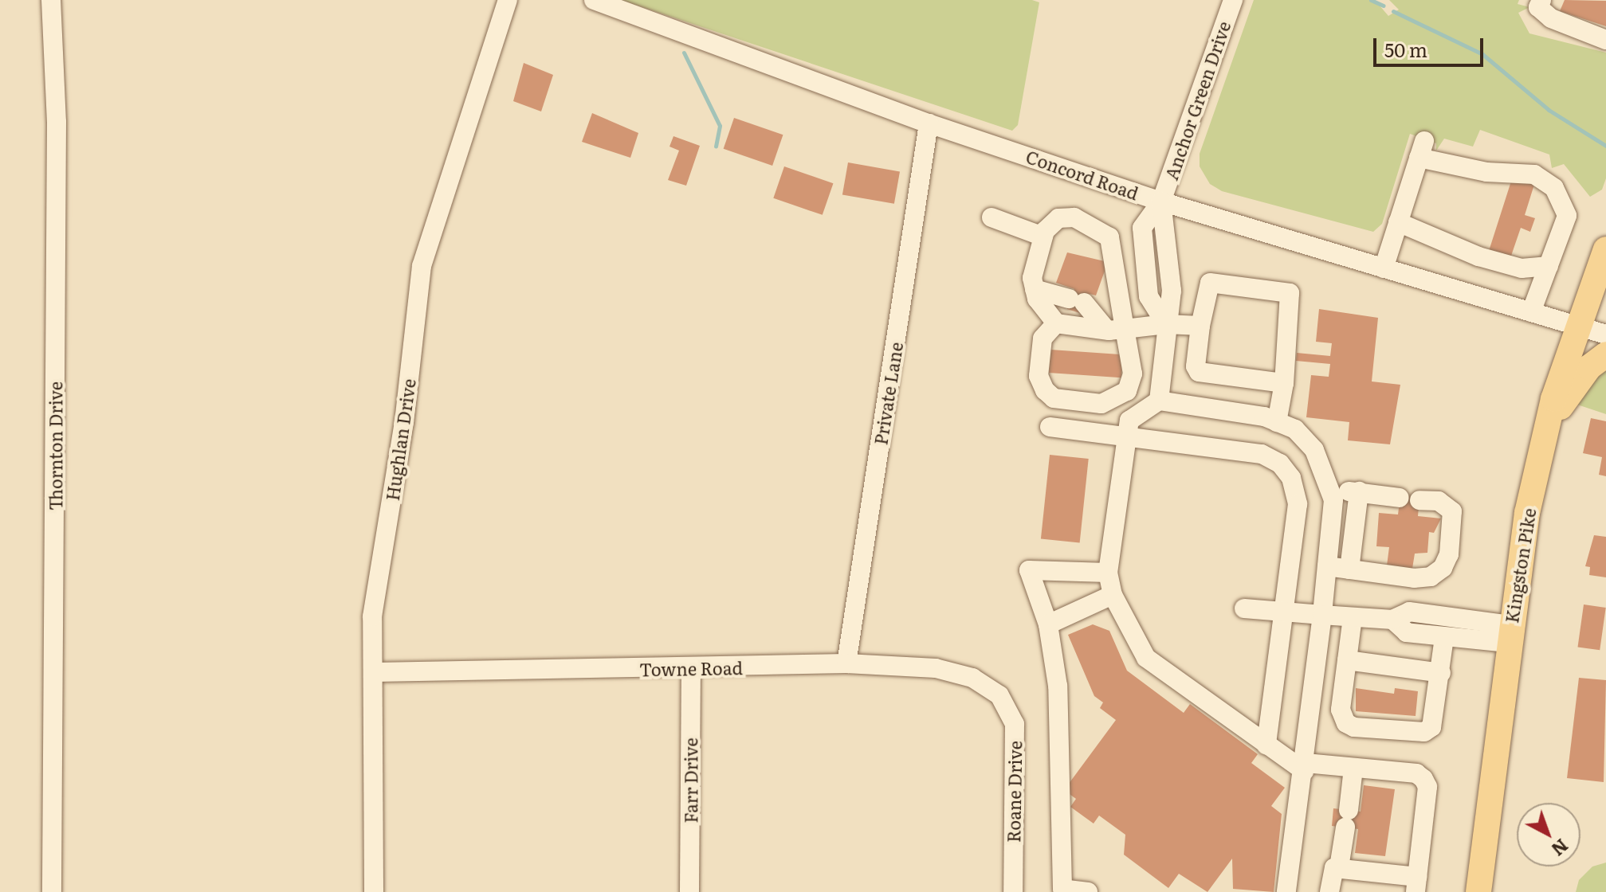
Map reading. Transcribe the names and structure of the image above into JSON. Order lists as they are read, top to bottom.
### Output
{
  "streets": {
    "main road": ["Kingston Pike"],
    "street": [
      "Anchor Green Drive",
      "Concord Road",
      "Private Lane",
      "Hughlan Drive",
      "Thornton Drive",
      "Towne Road",
      "Farr Drive",
      "Roane Drive"
    ]
  },
  "crossings": [
    ["Anchor Green Drive", "Concord Road"],
    ["Concord Road", "Private Lane"],
    ["Concord Road", "Kingston Pike"],
    ["Private Lane", "Towne Road"],
    ["Hughlan Drive", "Towne Road"],
    ["Towne Road", "Farr Drive"],
    ["Towne Road", "Roane Drive"]
  ],
  "scale_bar": "50 m",
  "north": "bottom right"
}
